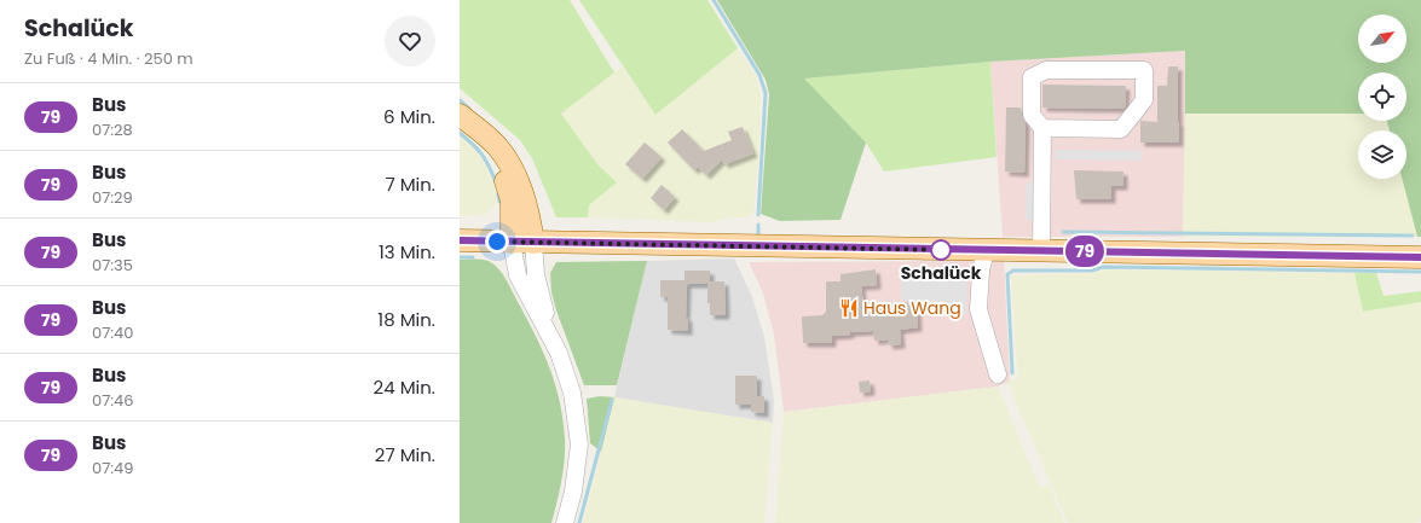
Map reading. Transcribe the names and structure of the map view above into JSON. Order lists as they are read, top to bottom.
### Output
{
  "places": {
    "other": ["Schalück"],
    "restaurant": ["Haus Wang"]
  },
  "lines": ["bus line 79"],
  "north": "top right",
  "page": {
    "heading": ["Schalück", "Zu Fuß · 4 Min. · 250 m"],
    "on_map": "79",
    "list": [
      {
        "mark": "79",
        "name": "Bus",
        "note": "07:28",
        "value": "6 Min."
      },
      {
        "mark": "79",
        "name": "Bus",
        "note": "07:29",
        "value": "7 Min."
      },
      {
        "mark": "79",
        "name": "Bus",
        "note": "07:35",
        "value": "13 Min."
      },
      {
        "mark": "79",
        "name": "Bus",
        "note": "07:40",
        "value": "18 Min."
      },
      {
        "mark": "79",
        "name": "Bus",
        "note": "07:46",
        "value": "24 Min."
      },
      {
        "mark": "79",
        "name": "Bus",
        "note": "07:49",
        "value": "27 Min."
      }
    ]
  }
}
